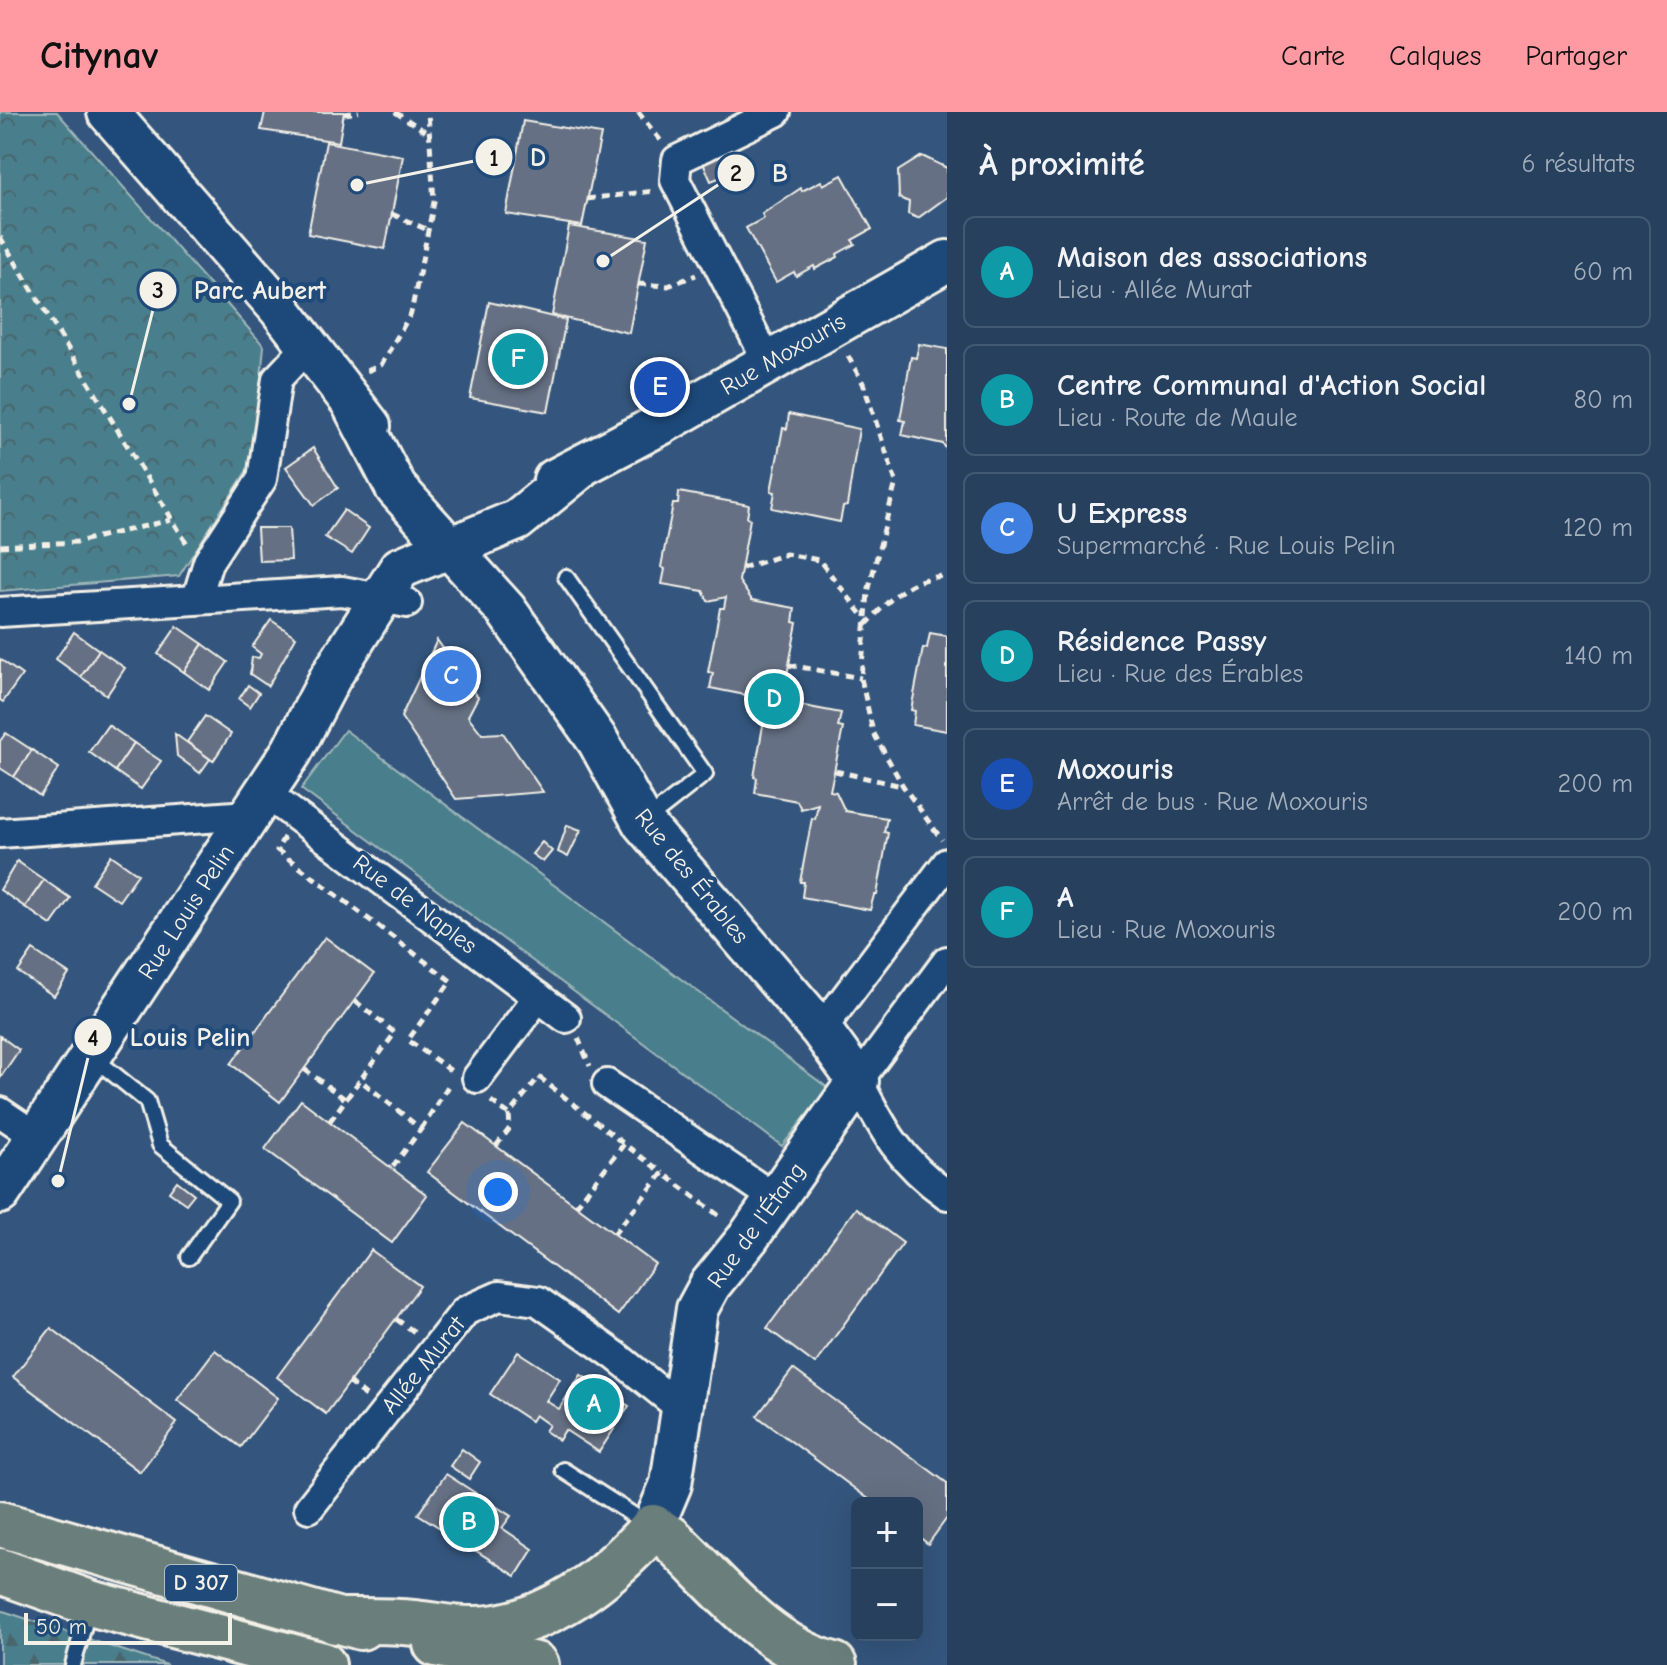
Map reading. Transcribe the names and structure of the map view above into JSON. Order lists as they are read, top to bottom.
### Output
{
  "streets": {
    "main road": ["D 307"],
    "street": [
      "Rue Moxouris",
      "Rue des Érables",
      "Rue de Naples",
      "Rue Louis Pelin",
      "Rue de l'Étang",
      "Allée Murat"
    ]
  },
  "crossings": [
    ["Rue Moxouris", "Rue des Érables"],
    ["Rue Moxouris", "Rue Louis Pelin"],
    ["Rue des Érables", "Rue Louis Pelin"],
    ["Rue des Érables", "Rue de l'Étang"],
    ["Rue de Naples", "Rue Louis Pelin"],
    ["Rue de l'Étang", "Allée Murat"]
  ],
  "places": [
    "D",
    "B",
    "Parc Aubert",
    "Louis Pelin"
  ],
  "scale_bar": "50 m",
  "page": {
    "header": "Citynav",
    "nav": ["Carte", "Calques", "Partager"],
    "heading": ["À proximité", "6 résultats"],
    "list": [
      {
        "mark": "A",
        "name": "Maison des associations",
        "note": "Lieu · Allée Murat",
        "value": "60 m"
      },
      {
        "mark": "B",
        "name": "Centre Communal d'Action Social",
        "note": "Lieu · Route de Maule",
        "value": "80 m"
      },
      {
        "mark": "C",
        "name": "U Express",
        "note": "Supermarché · Rue Louis Pelin",
        "value": "120 m"
      },
      {
        "mark": "D",
        "name": "Résidence Passy",
        "note": "Lieu · Rue des Érables",
        "value": "140 m"
      },
      {
        "mark": "E",
        "name": "Moxouris",
        "note": "Arrêt de bus · Rue Moxouris",
        "value": "200 m"
      },
      {
        "mark": "F",
        "name": "A",
        "note": "Lieu · Rue Moxouris",
        "value": "200 m"
      }
    ],
    "pins": [
      "F",
      "E",
      "C",
      "D",
      "A",
      "B"
    ],
    "map_buttons": ["+", "−"],
    "scale": "50 m"
  }
}
